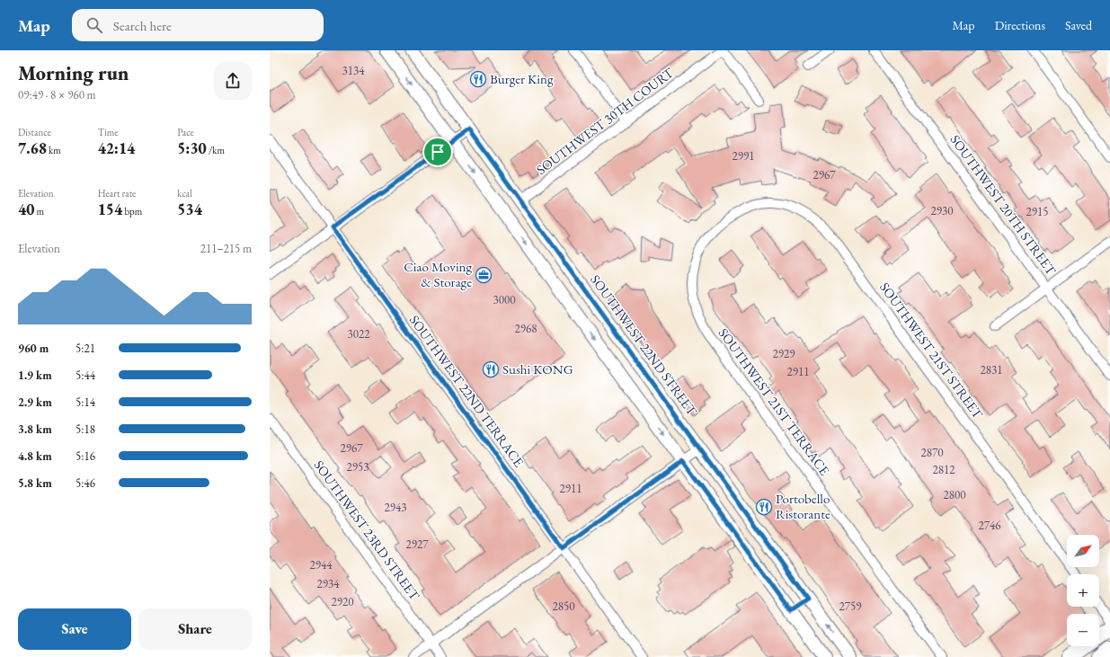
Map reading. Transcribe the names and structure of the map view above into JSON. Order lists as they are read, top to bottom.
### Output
{
  "streets": {
    "main road": ["SOUTHWEST 22ND STREET"],
    "street": [
      "SOUTHWEST 30TH COURT",
      "SOUTHWEST 20TH STREET",
      "SOUTHWEST 21ST STREET",
      "SOUTHWEST 22ND TERRACE",
      "SOUTHWEST 21ST TERRACE",
      "SOUTHWEST 23RD STREET"
    ]
  },
  "crossings": [
    ["SOUTHWEST 30TH COURT", "SOUTHWEST 22ND STREET"],
    ["SOUTHWEST 21ST STREET", "SOUTHWEST 21ST TERRACE"]
  ],
  "places": {
    "restaurant": ["Burger King", "Sushi KONG", "Portobello Ristorante"],
    "office": ["Ciao Moving & Storage"]
  },
  "house_numbers": [
    "3134",
    "2991",
    "2967",
    "2930",
    "2915",
    "3000",
    "2968",
    "3022",
    "2929",
    "2831",
    "2911",
    "2967",
    "2870",
    "2953",
    "2812",
    "2911",
    "2800",
    "2943",
    "2746",
    "2927",
    "2944",
    "2934",
    "2920",
    "2850",
    "2759"
  ],
  "north": "top right",
  "page": {
    "header": "Map",
    "search": "Search here",
    "nav": ["Map", "Directions", "Saved"],
    "heading": ["Morning run", "09:49 · 8 × 960 m"],
    "stats": [
      ["Distance", "7.68 km"],
      ["Time", "42:14"],
      ["Pace", "5:30 /km"],
      ["Elevation", "40 m"],
      ["Heart rate", "154 bpm"],
      ["kcal", "534"]
    ],
    "chart": ["Elevation", "211–215 m"],
    "list": [
      {
        "name": "960 m",
        "note": "5:21"
      },
      {
        "name": "1.9 km",
        "note": "5:44"
      },
      {
        "name": "2.9 km",
        "note": "5:14"
      },
      {
        "name": "3.8 km",
        "note": "5:18"
      },
      {
        "name": "4.8 km",
        "note": "5:16"
      },
      {
        "name": "5.8 km",
        "note": "5:46"
      }
    ],
    "map_buttons": ["+", "−"],
    "buttons": ["Save", "Share"]
  }
}
